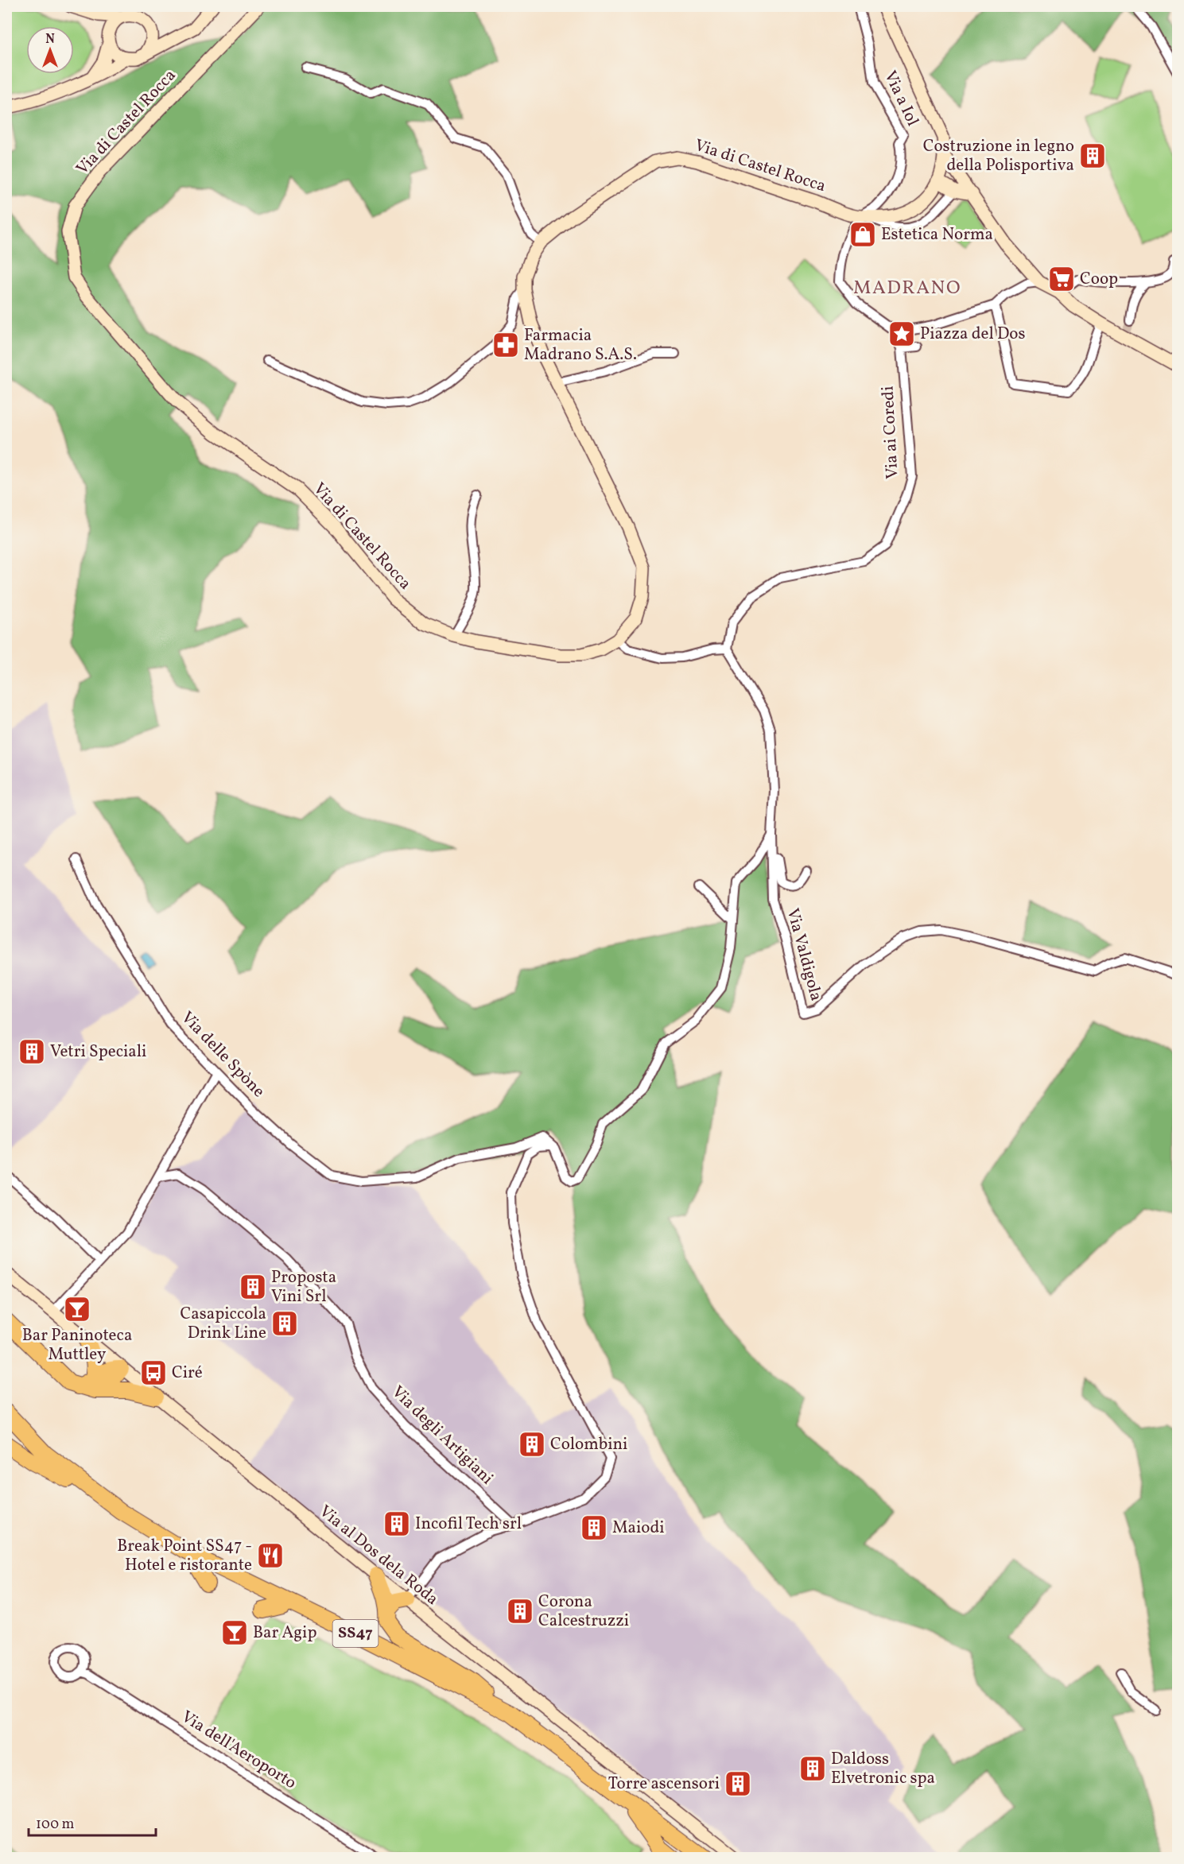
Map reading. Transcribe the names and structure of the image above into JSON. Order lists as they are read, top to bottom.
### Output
{
  "streets": {
    "highway": ["SS47"],
    "main road": ["Via di Castel Rocca", "Via al Dos dela Roda"],
    "street": [
      "Via a Iol",
      "Via ai Coredi",
      "Via Valdigola",
      "Via delle Spòne",
      "Via degli Artigiani",
      "Via dell'Aeroporto"
    ]
  },
  "crossings": [
    ["Via a Iol", "Via di Castel Rocca"],
    ["Via ai Coredi", "Via Valdigola"]
  ],
  "districts": ["MADRANO"],
  "places": {
    "building": [
      "Costruzione in legno della Polisportiva",
      "Vetri Speciali",
      "Proposta Vini Srl",
      "Casapiccola Drink Line",
      "Colombini",
      "Incofil Tech srl",
      "Maiodi",
      "Corona Calcestruzzi",
      "Daldoss Elvetronic spa",
      "Torre ascensori"
    ],
    "shop": ["Estetica Norma"],
    "supermarket": ["Coop"],
    "place": ["Piazza del Dos"],
    "pharmacy": ["Farmacia Madrano S.A.S."],
    "bar": ["Bar Paninoteca Muttley", "Bar Agip"],
    "bus stop": ["Ciré"],
    "restaurant": ["Break Point SS47 - Hotel e ristorante"]
  },
  "scale_bar": "100 m",
  "north": "top"
}
